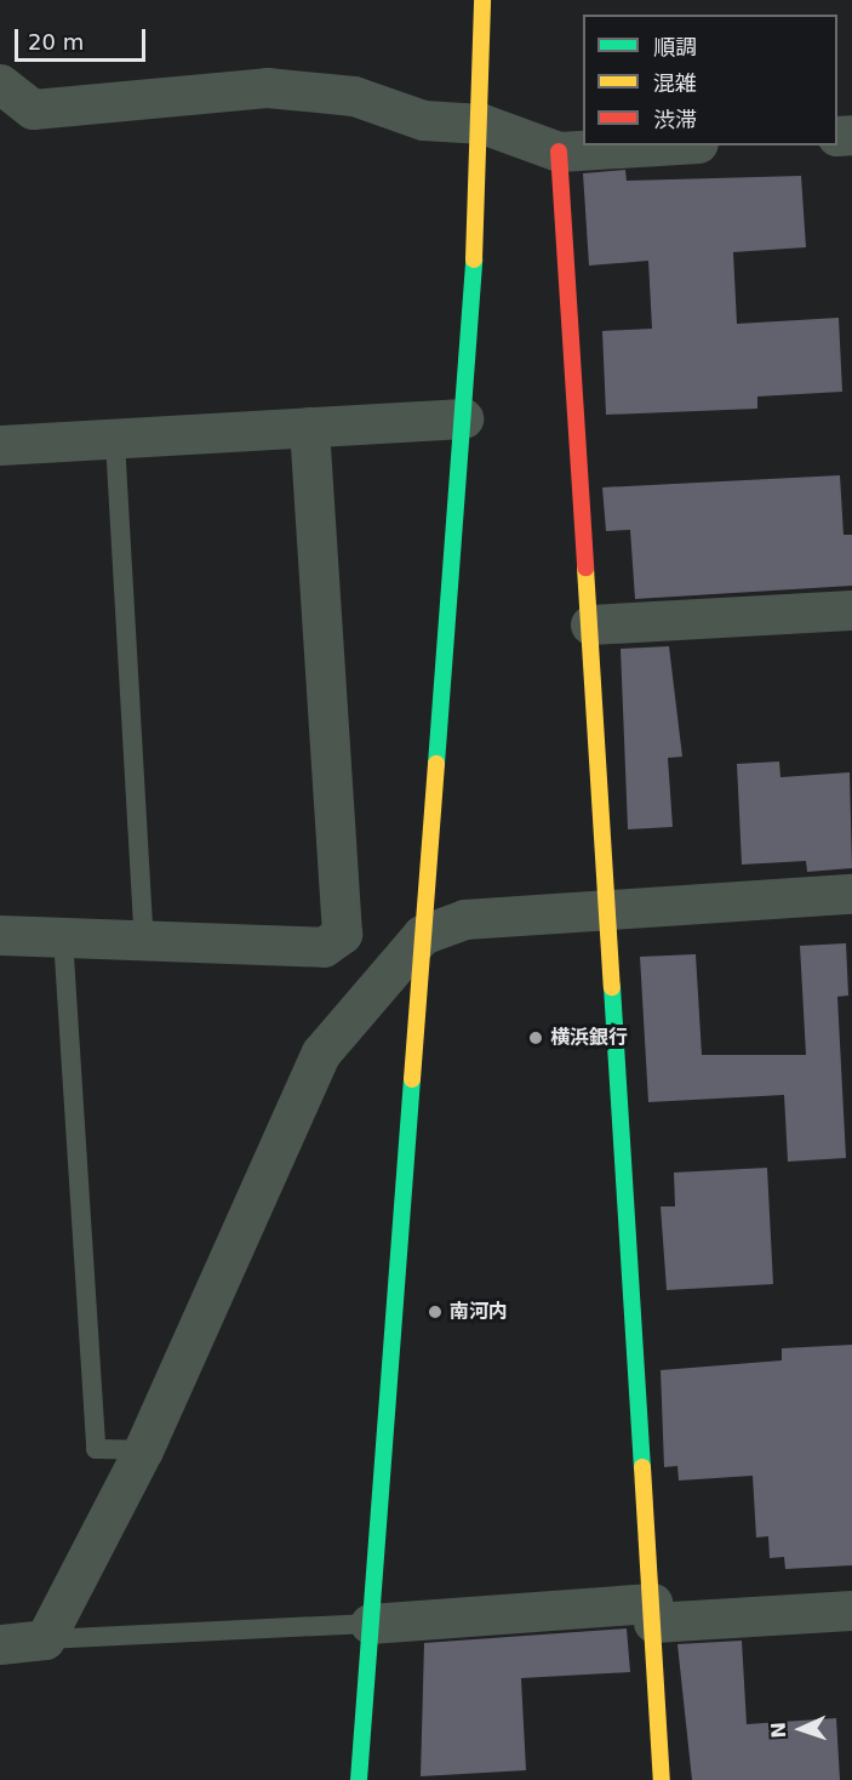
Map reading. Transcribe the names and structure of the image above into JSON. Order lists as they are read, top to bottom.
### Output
{
  "places": ["横浜銀行", "南河内"],
  "legend": ["順調", "混雑", "渋滞"],
  "scale_bar": "20 m",
  "north": "left"
}
